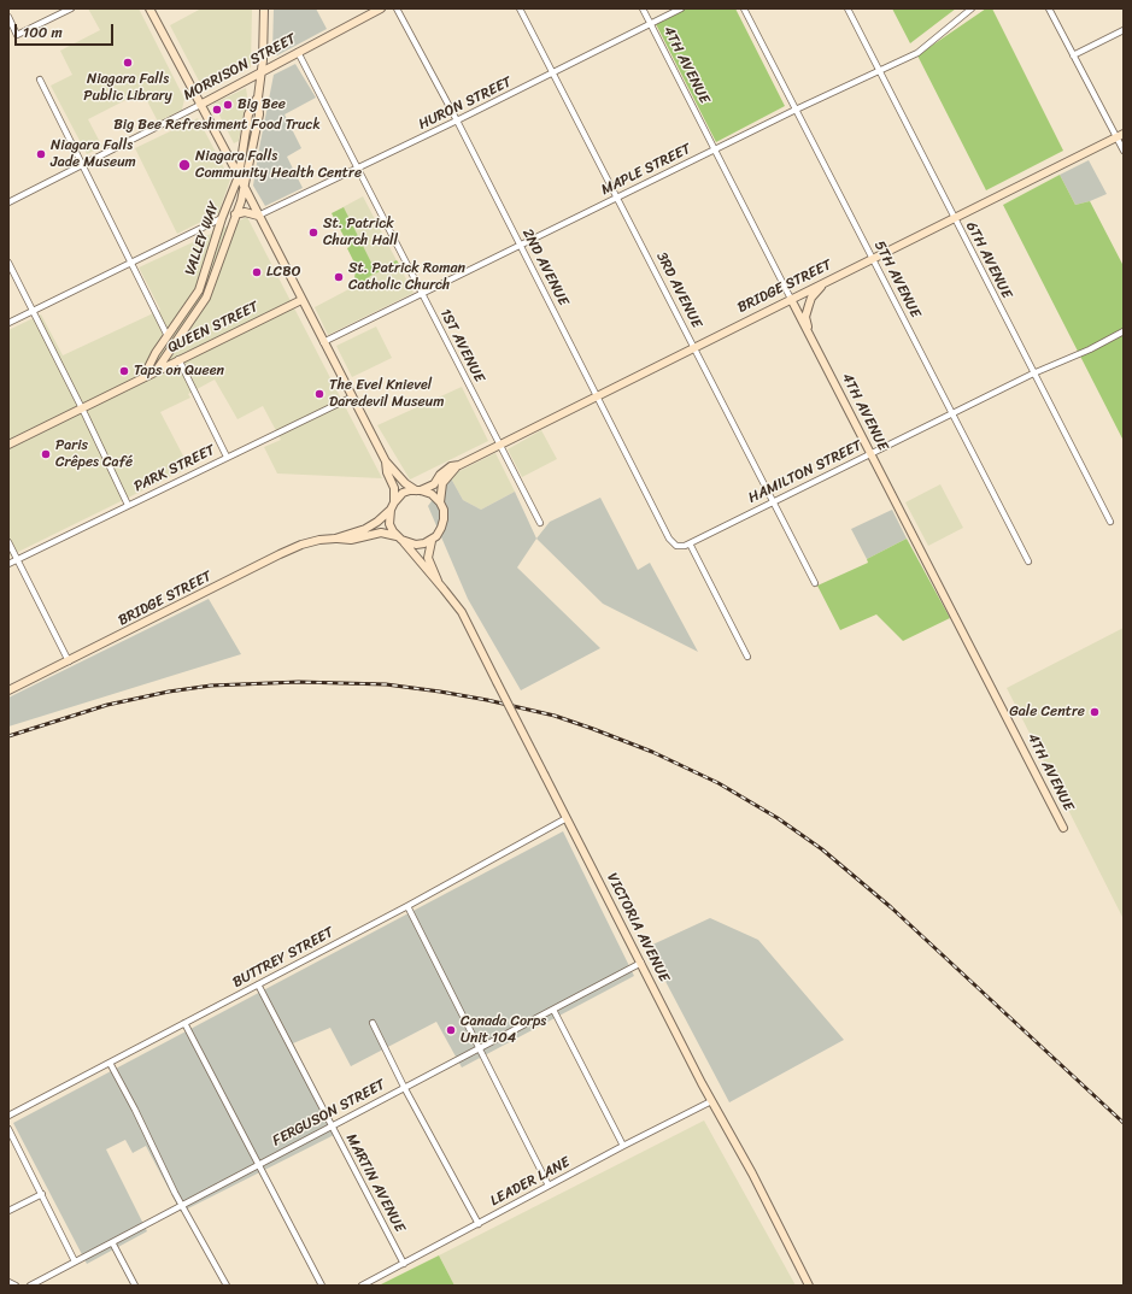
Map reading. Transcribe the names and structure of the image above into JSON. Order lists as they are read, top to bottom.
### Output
{
  "streets": {
    "main road": [
      "4TH AVENUE",
      "MORRISON STREET",
      "VALLEY WAY",
      "BRIDGE STREET",
      "QUEEN STREET",
      "VICTORIA AVENUE"
    ],
    "street": [
      "HURON STREET",
      "MAPLE STREET",
      "6TH AVENUE",
      "2ND AVENUE",
      "5TH AVENUE",
      "3RD AVENUE",
      "1ST AVENUE",
      "PARK STREET",
      "HAMILTON STREET",
      "BUTTREY STREET",
      "FERGUSON STREET",
      "LEADER LANE",
      "MARTIN AVENUE"
    ]
  },
  "crossings": [
    ["4TH AVENUE", "HURON STREET"],
    ["4TH AVENUE", "MAPLE STREET"],
    ["4TH AVENUE", "BRIDGE STREET"],
    ["4TH AVENUE", "HAMILTON STREET"],
    ["MORRISON STREET", "VALLEY WAY"],
    ["MORRISON STREET", "1ST AVENUE"],
    ["HURON STREET", "2ND AVENUE"],
    ["HURON STREET", "3RD AVENUE"],
    ["HURON STREET", "1ST AVENUE"],
    ["MAPLE STREET", "6TH AVENUE"],
    ["MAPLE STREET", "2ND AVENUE"],
    ["MAPLE STREET", "5TH AVENUE"],
    ["MAPLE STREET", "3RD AVENUE"],
    ["MAPLE STREET", "1ST AVENUE"],
    ["VALLEY WAY", "QUEEN STREET"],
    ["6TH AVENUE", "BRIDGE STREET"],
    ["6TH AVENUE", "HAMILTON STREET"],
    ["2ND AVENUE", "BRIDGE STREET"],
    ["2ND AVENUE", "HAMILTON STREET"],
    ["5TH AVENUE", "BRIDGE STREET"],
    ["5TH AVENUE", "HAMILTON STREET"],
    ["BRIDGE STREET", "3RD AVENUE"],
    ["BRIDGE STREET", "1ST AVENUE"],
    ["BRIDGE STREET", "VICTORIA AVENUE"],
    ["3RD AVENUE", "HAMILTON STREET"],
    ["VICTORIA AVENUE", "BUTTREY STREET"],
    ["VICTORIA AVENUE", "FERGUSON STREET"],
    ["VICTORIA AVENUE", "LEADER LANE"],
    ["BUTTREY STREET", "MARTIN AVENUE"],
    ["FERGUSON STREET", "MARTIN AVENUE"],
    ["LEADER LANE", "MARTIN AVENUE"]
  ],
  "places": [
    "Niagara Falls Public Library",
    "Big Bee",
    "Big Bee Refreshment Food Truck",
    "Niagara Falls Jade Museum",
    "Niagara Falls Community Health Centre",
    "St. Patrick Church Hall",
    "LCBO",
    "St. Patrick Roman Catholic Church",
    "Taps on Queen",
    "The Evel Knievel Daredevil Museum",
    "Paris Crêpes Café",
    "Gale Centre",
    "Canada Corps Unit 104"
  ],
  "scale_bar": "100 m"
}
